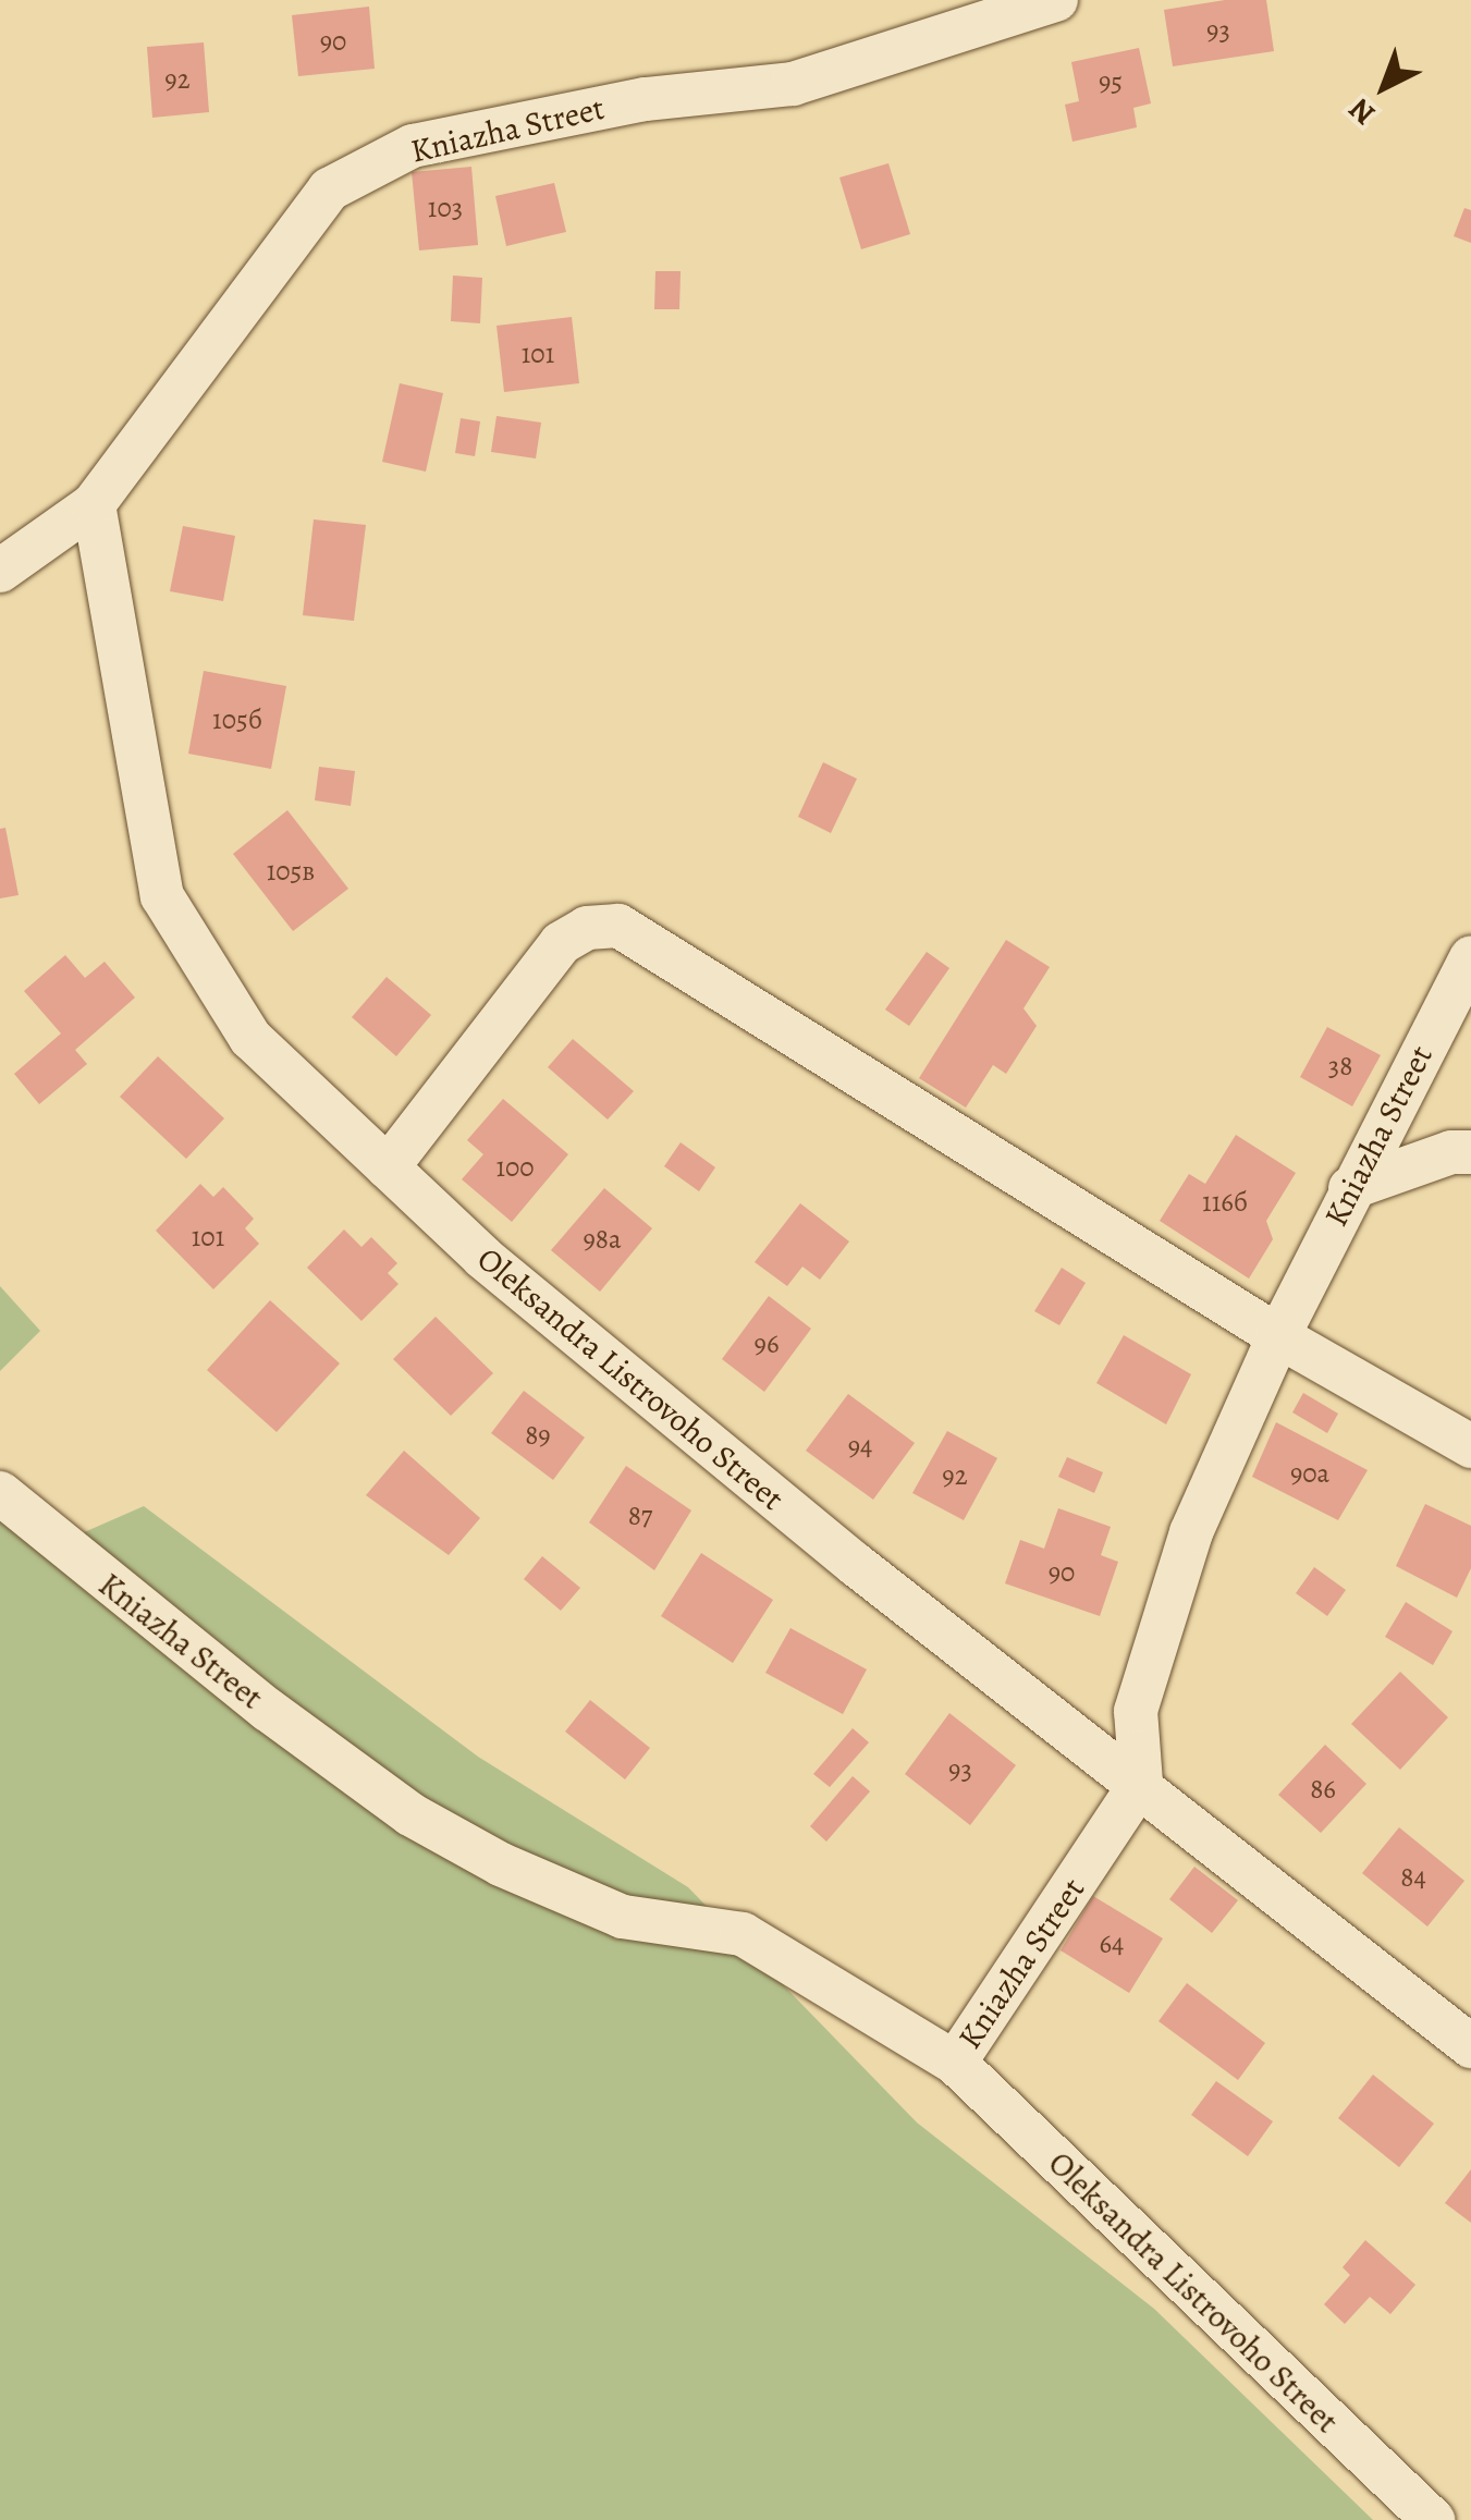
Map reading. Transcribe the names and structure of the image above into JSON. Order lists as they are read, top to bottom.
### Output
{
  "streets": {
    "street": ["Kniazha Street", "Oleksandra Listrovoho Street"]
  },
  "crossings": [
    ["Kniazha Street", "Oleksandra Listrovoho Street"]
  ],
  "house_numbers": [
    "93",
    "90",
    "92",
    "95",
    "103",
    "101",
    "105б",
    "105в",
    "38",
    "100",
    "116б",
    "101",
    "98а",
    "96",
    "89",
    "94",
    "90а",
    "92",
    "87",
    "90",
    "93",
    "86",
    "84",
    "64"
  ],
  "north": "bottom left"
}
